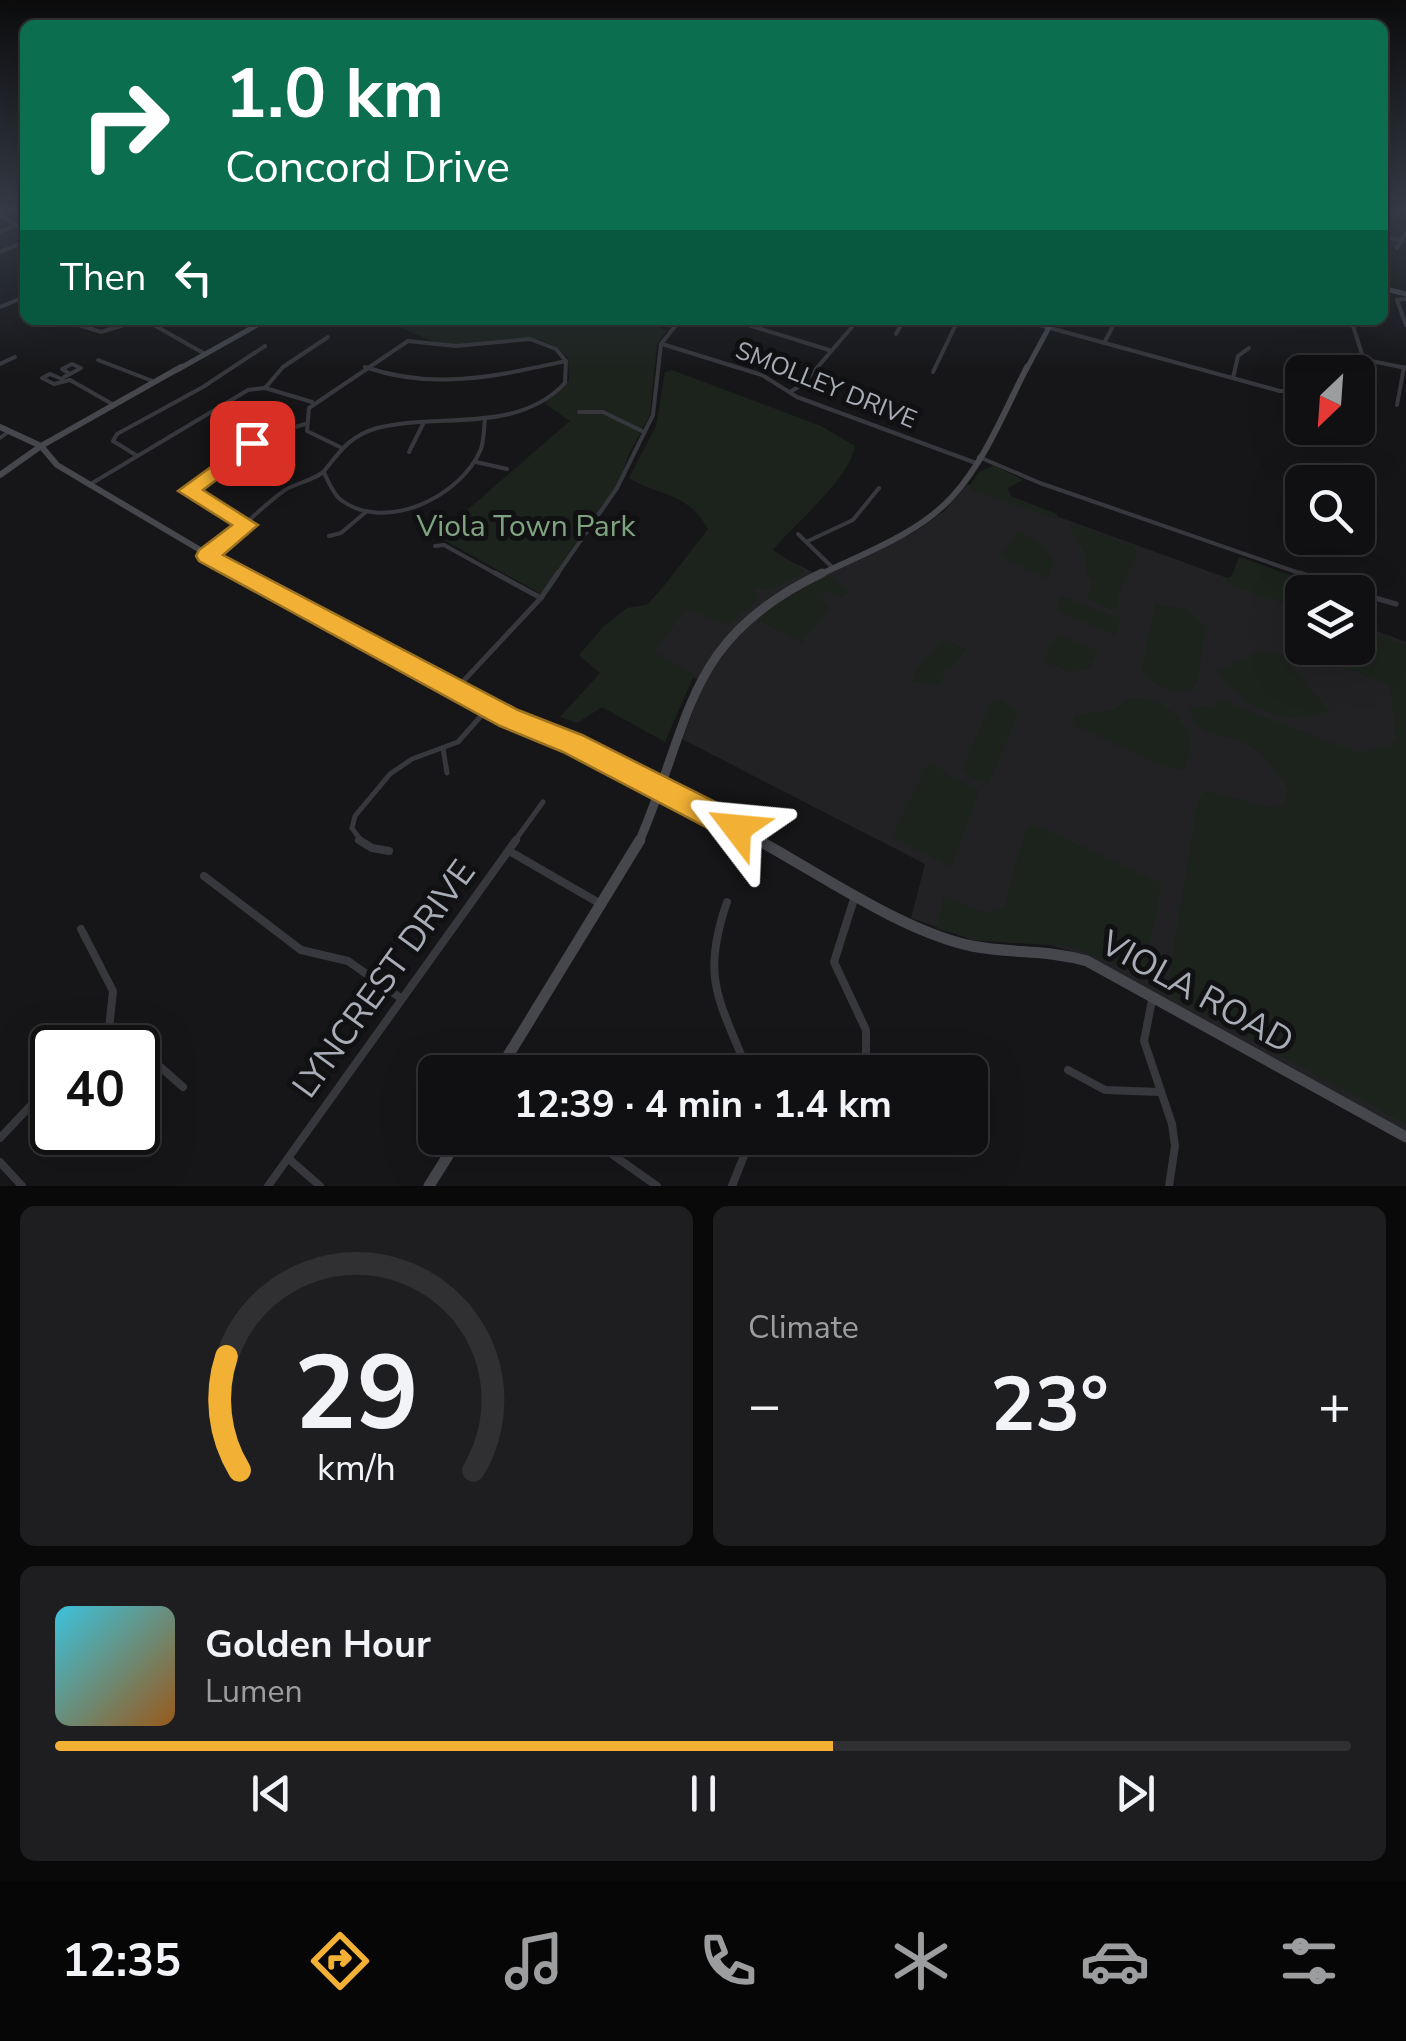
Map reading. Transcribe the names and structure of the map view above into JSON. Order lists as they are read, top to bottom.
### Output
{
  "streets": {
    "street": ["SMOLLEY DRIVE", "LYNCREST DRIVE", "VIOLA ROAD"]
  },
  "parks": ["Viola Town Park"],
  "north": "bottom left",
  "page": {
    "turn": ["1.0 km", "Concord Drive"],
    "then": "Then",
    "limit": "40",
    "trip": "12:39 · 4 min · 1.4 km",
    "tile": "Climate",
    "heat": ["−", "23°", "+"],
    "song": ["Golden Hour", "Lumen"],
    "tabs": "12:35",
    "gauge": ["29", "km/h"]
  }
}
